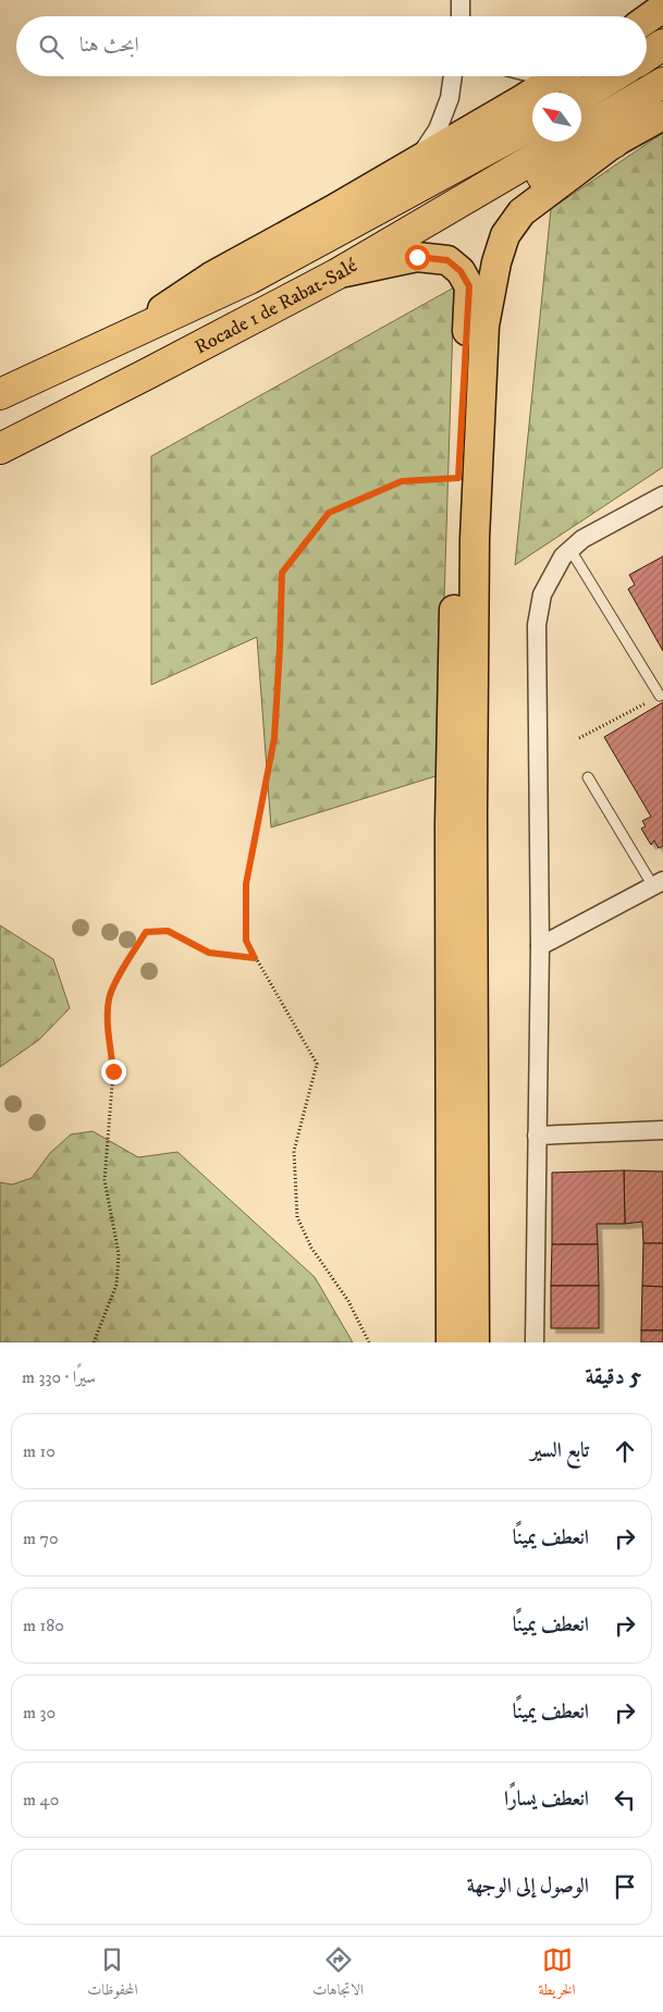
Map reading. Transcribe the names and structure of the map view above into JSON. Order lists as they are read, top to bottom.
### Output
{
  "streets": {
    "highway": ["Rocade 1 de Rabat-Salé"]
  },
  "north": "top left",
  "page": {
    "search": "ابحث هنا",
    "heading": ["5 دقيقة", "سيرًا · 330 m"],
    "list": [
      ["تابع السير", "10 m"],
      ["انعطف يمينًا", "70 m"],
      ["انعطف يمينًا", "180 m"],
      ["انعطف يمينًا", "30 m"],
      ["انعطف يسارًا", "40 m"],
      "الوصول إلى الوجهة"
    ],
    "nav": ["الخريطة", "الاتجاهات", "المحفوظات"]
  }
}
